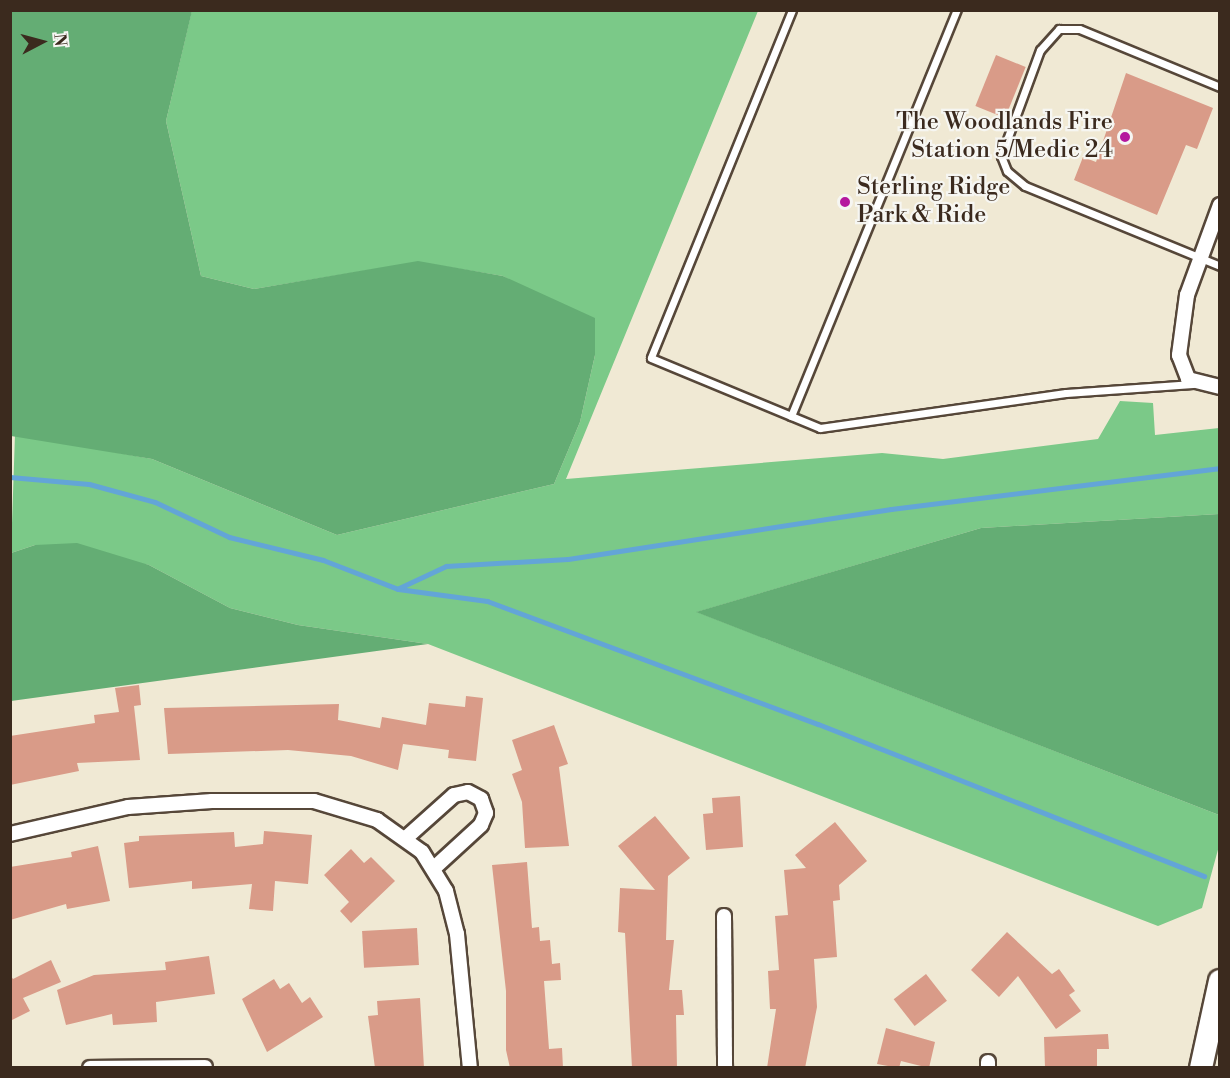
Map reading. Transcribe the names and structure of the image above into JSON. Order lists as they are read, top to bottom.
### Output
{
  "places": ["The Woodlands Fire Station 5/Medic 24", "Sterling Ridge Park & Ride"],
  "north": "right"
}
